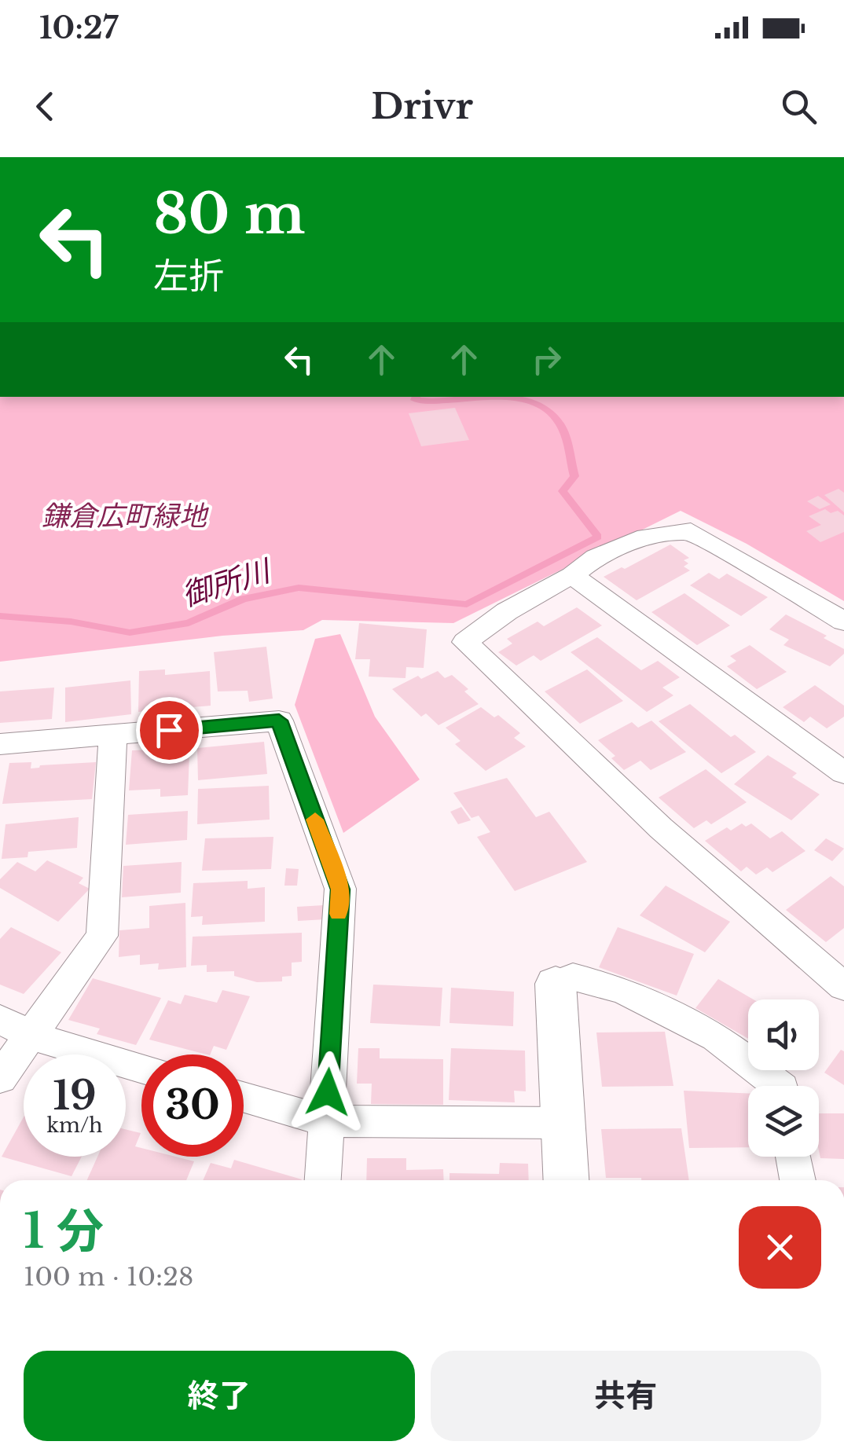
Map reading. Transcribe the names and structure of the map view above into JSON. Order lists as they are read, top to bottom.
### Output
{
  "water": ["御所川"],
  "parks": ["鎌倉広町緑地"],
  "page": {
    "status": "10:27",
    "header": "Drivr",
    "turn": ["80 m", "左折"],
    "speed": "19 km/h",
    "limit": "30",
    "heading": ["1 分", "100 m · 10:28"],
    "buttons": ["終了", "共有"]
  }
}
